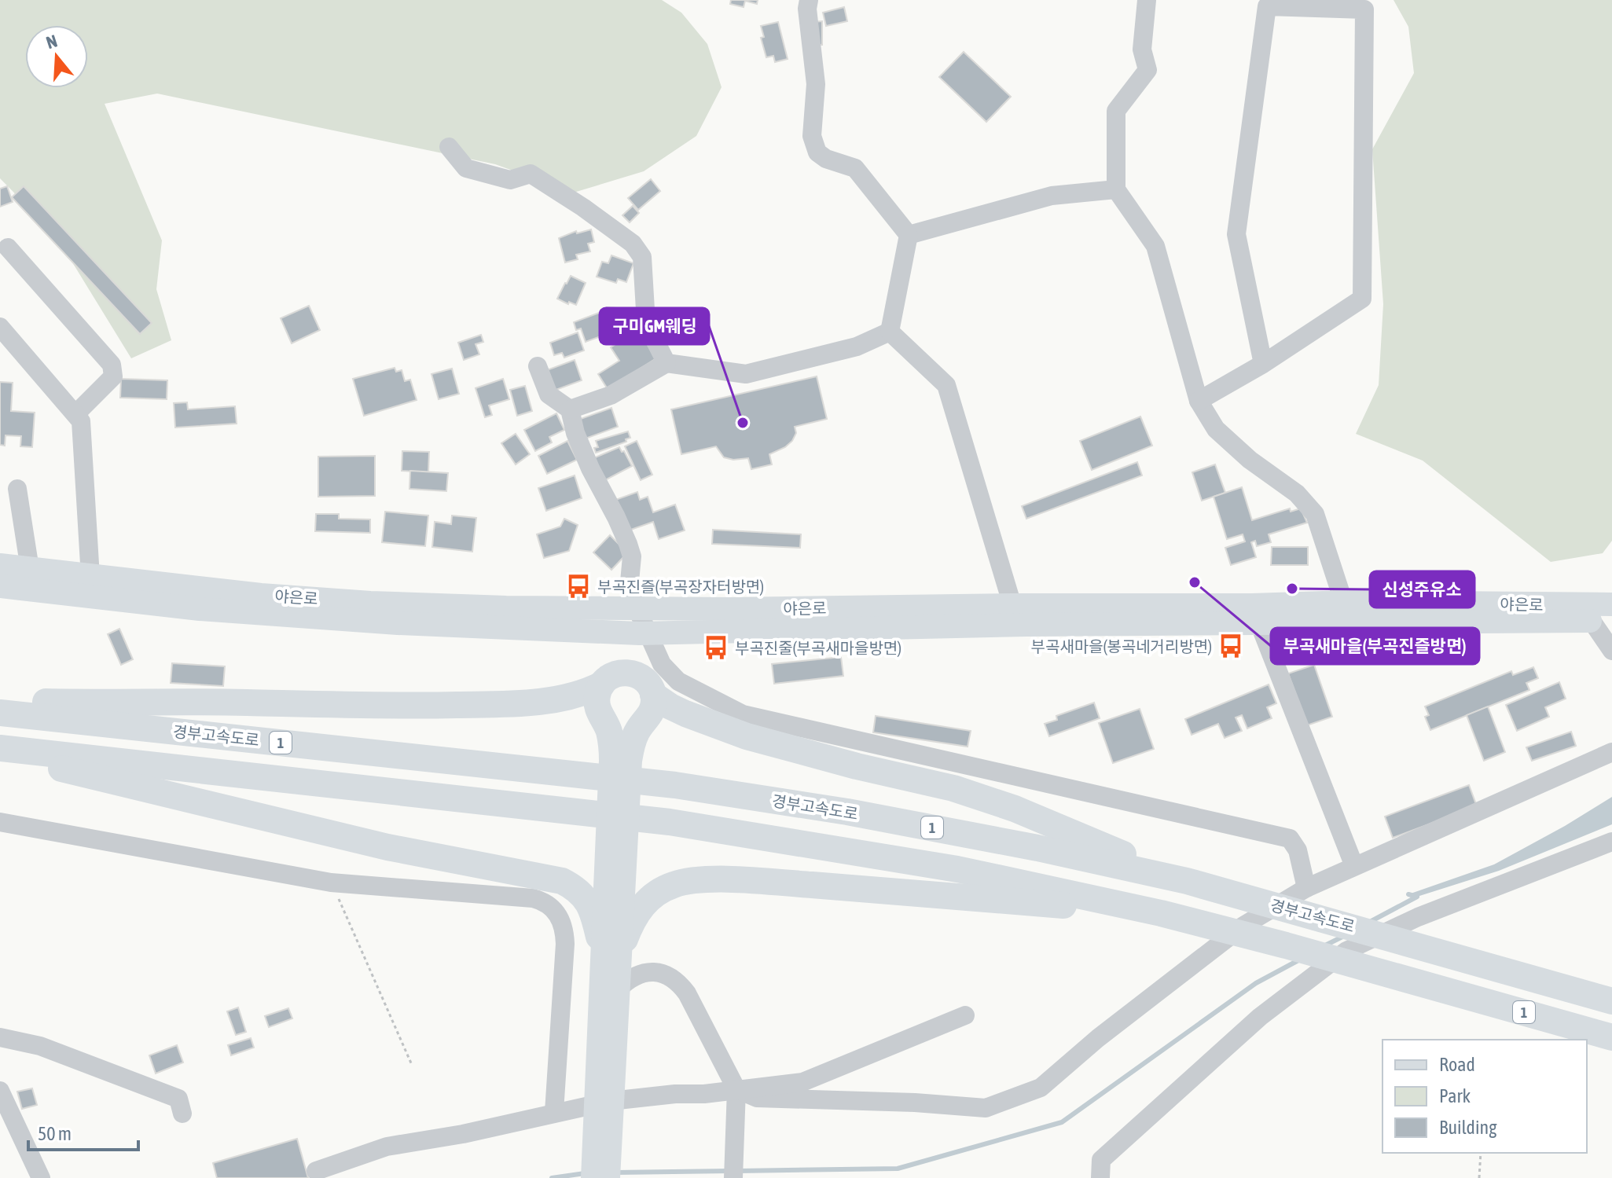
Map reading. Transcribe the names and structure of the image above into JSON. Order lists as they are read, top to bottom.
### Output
{
  "streets": {
    "highway": ["경부고속도로", "1"],
    "main road": ["야은로"]
  },
  "places": {
    "other": ["구미GM웨딩", "부곡새마을(부곡진즐방면)", "신성주유소"],
    "bus stop": ["부곡진즐(부곡장자터방면)", "부곡새마을(봉곡네거리방면)", "부곡진줄(부곡새마을방면)"]
  },
  "legend": ["Road", "Park", "Building"],
  "scale_bar": "50 m",
  "north": "top"
}
